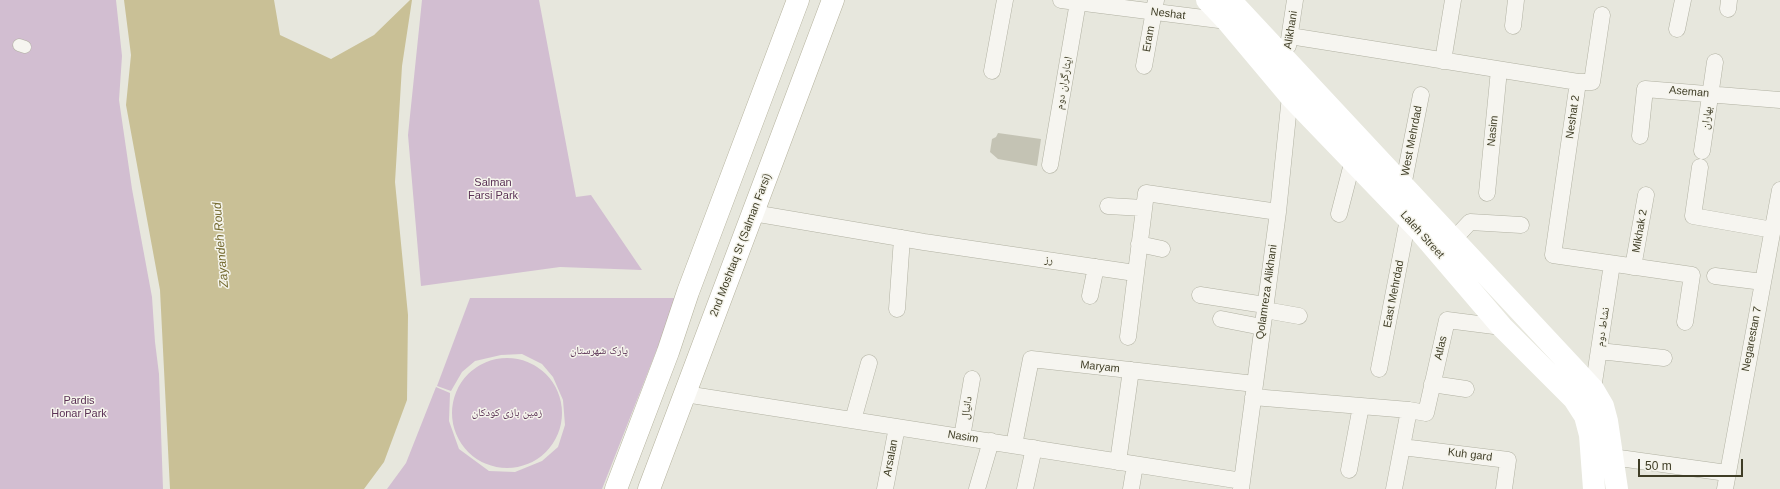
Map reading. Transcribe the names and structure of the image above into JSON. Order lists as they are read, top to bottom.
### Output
{
  "streets": {
    "main road": ["Laleh Street", "2nd Moshtaq St (Salman Farsi)"],
    "street": [
      "Neshat",
      "Alikhani",
      "Eram",
      "ایثارگران دوم",
      "Aseman",
      "Neshat 2",
      "بهاران",
      "Nasim",
      "West Mehrdad",
      "Mikhak 2",
      "رز",
      "Qolamreza Alikhani",
      "East Mehrdad",
      "نشاط دوم",
      "Negarestan 7",
      "Atlas",
      "Maryam",
      "دانیال",
      "Kuh gard",
      "Arsalan"
    ]
  },
  "crossings": [
    ["Neshat", "Eram"],
    ["Neshat", "ایثارگران دوم"],
    ["Neshat", "Laleh Street"],
    ["Alikhani", "Neshat 2"],
    ["Alikhani", "Laleh Street"],
    ["Aseman", "بهاران"],
    ["Neshat 2", "Nasim"],
    ["Neshat 2", "Mikhak 2"],
    ["Neshat 2", "نشاط دوم"],
    ["Nasim", "2nd Moshtaq St (Salman Farsi)"],
    ["Nasim", "Qolamreza Alikhani"],
    ["Nasim", "Maryam"],
    ["Nasim", "دانیال"],
    ["Nasim", "Arsalan"],
    ["West Mehrdad", "Laleh Street"],
    ["Laleh Street", "Qolamreza Alikhani"],
    ["Laleh Street", "East Mehrdad"],
    ["Laleh Street", "نشاط دوم"],
    ["Laleh Street", "Atlas"],
    ["2nd Moshtaq St (Salman Farsi)", "رز"],
    ["Qolamreza Alikhani", "Atlas"],
    ["Qolamreza Alikhani", "Maryam"],
    ["Atlas", "Maryam"]
  ],
  "water": ["Zayandeh Roud"],
  "parks": [
    "Salman Farsi Park",
    "پارک شهرستان",
    "Pardis Honar Park",
    "زمین بازی کودکان"
  ],
  "scale_bar": "50 m"
}
